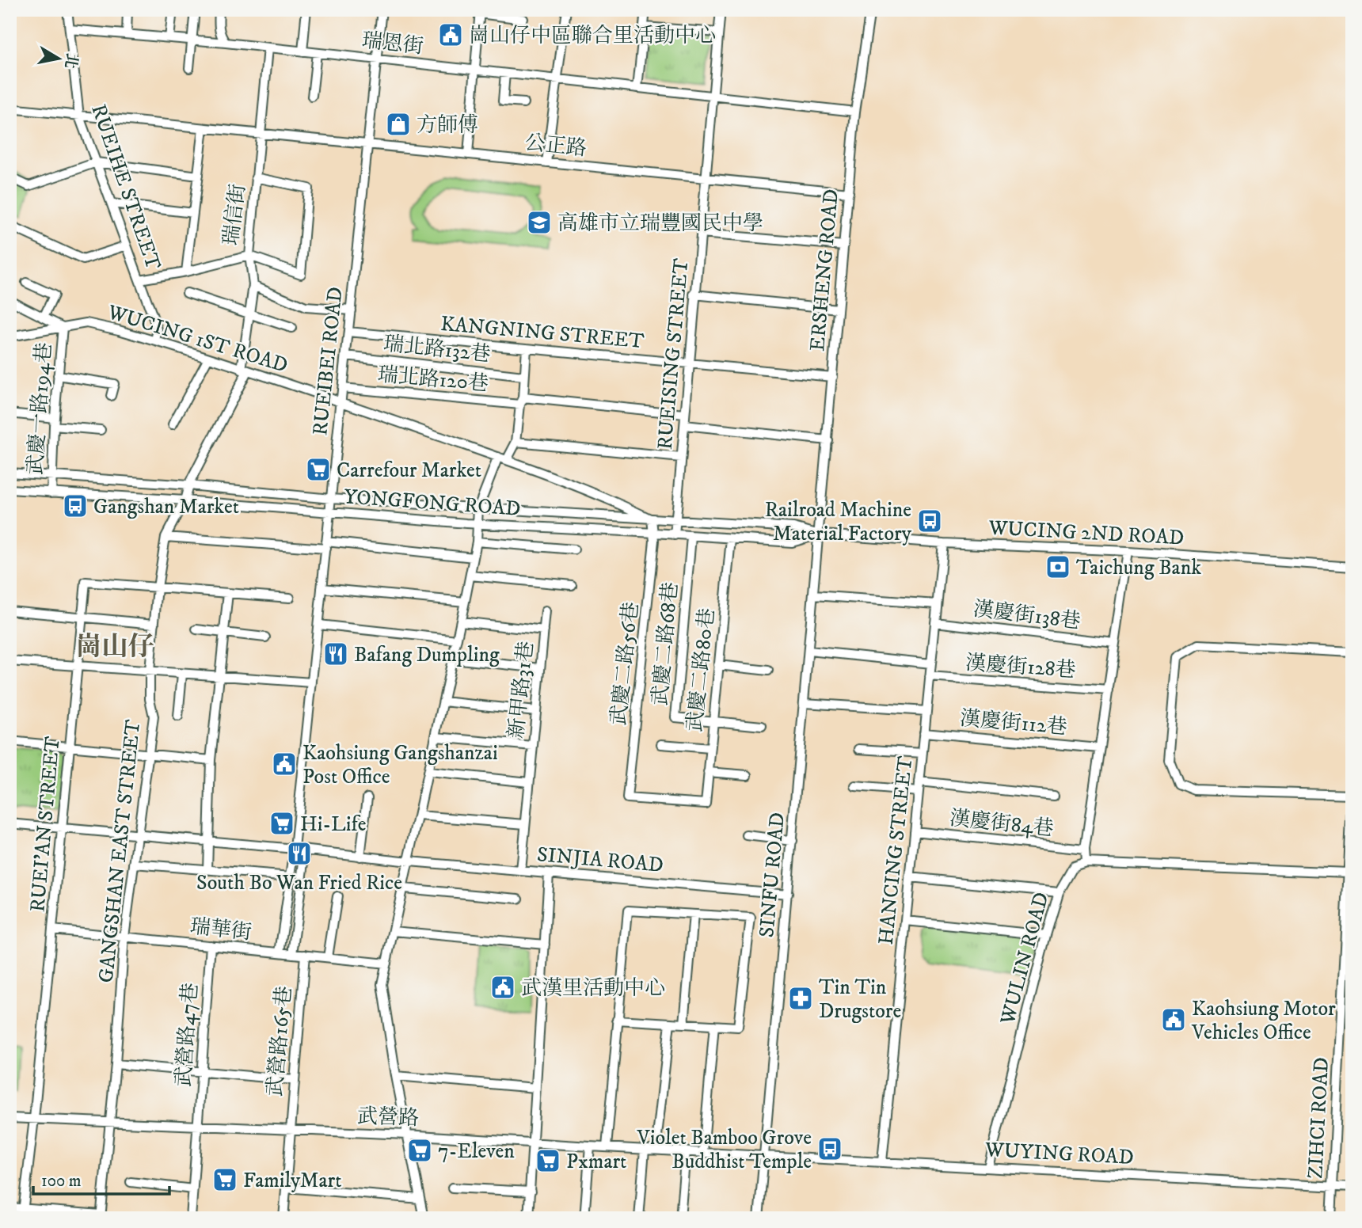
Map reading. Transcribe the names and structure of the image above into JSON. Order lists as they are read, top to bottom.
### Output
{
  "streets": {
    "street": [
      "瑞恩街",
      "公正路",
      "RUEIHE STREET",
      "瑞信街",
      "ERSHENG ROAD",
      "KANGNING STREET",
      "WUCING 1ST ROAD",
      "瑞北路132巷",
      "RUEISING STREET",
      "RUEIBEI ROAD",
      "瑞北路120巷",
      "武慶一路194巷",
      "YONGFONG ROAD",
      "WUCING 2ND ROAD",
      "漢慶街138巷",
      "武慶二路68巷",
      "武慶二路56巷",
      "漢慶街128巷",
      "武慶二路80巷",
      "新甲路31巷",
      "漢慶街112巷",
      "漢慶街84巷",
      "RUEI'AN STREET",
      "HANCING STREET",
      "GANGSHAN EAST STREET",
      "SINJIA ROAD",
      "SINFU ROAD",
      "瑞華街",
      "WULIN ROAD",
      "武營路47巷",
      "武營路165巷",
      "武營路",
      "ZIHCI ROAD",
      "WUYING ROAD"
    ]
  },
  "crossings": [
    ["瑞恩街", "RUEIHE STREET"],
    ["瑞恩街", "瑞信街"],
    ["瑞恩街", "ERSHENG ROAD"],
    ["瑞恩街", "RUEISING STREET"],
    ["瑞恩街", "RUEIBEI ROAD"],
    ["公正路", "RUEIHE STREET"],
    ["公正路", "瑞信街"],
    ["公正路", "ERSHENG ROAD"],
    ["公正路", "RUEISING STREET"],
    ["公正路", "RUEIBEI ROAD"],
    ["RUEIHE STREET", "瑞信街"],
    ["RUEIHE STREET", "WUCING 1ST ROAD"],
    ["瑞信街", "GANGSHAN EAST STREET"],
    ["ERSHENG ROAD", "KANGNING STREET"],
    ["ERSHENG ROAD", "WUCING 2ND ROAD"],
    ["ERSHENG ROAD", "SINFU ROAD"],
    ["KANGNING STREET", "RUEISING STREET"],
    ["KANGNING STREET", "RUEIBEI ROAD"],
    ["WUCING 1ST ROAD", "RUEIBEI ROAD"],
    ["WUCING 1ST ROAD", "武慶一路194巷"],
    ["WUCING 1ST ROAD", "WUCING 2ND ROAD"],
    ["WUCING 1ST ROAD", "GANGSHAN EAST STREET"],
    ["瑞北路132巷", "RUEIBEI ROAD"],
    ["RUEISING STREET", "瑞北路120巷"],
    ["RUEISING STREET", "WUCING 2ND ROAD"],
    ["RUEIBEI ROAD", "瑞北路120巷"],
    ["RUEIBEI ROAD", "YONGFONG ROAD"],
    ["RUEIBEI ROAD", "SINJIA ROAD"],
    ["RUEIBEI ROAD", "瑞華街"],
    ["武慶一路194巷", "YONGFONG ROAD"],
    ["YONGFONG ROAD", "WUCING 2ND ROAD"],
    ["YONGFONG ROAD", "武慶二路56巷"],
    ["YONGFONG ROAD", "GANGSHAN EAST STREET"],
    ["WUCING 2ND ROAD", "武慶二路68巷"],
    ["WUCING 2ND ROAD", "武慶二路56巷"],
    ["WUCING 2ND ROAD", "武慶二路80巷"],
    ["WUCING 2ND ROAD", "HANCING STREET"],
    ["WUCING 2ND ROAD", "SINFU ROAD"],
    ["漢慶街138巷", "HANCING STREET"],
    ["武慶二路68巷", "武慶二路80巷"],
    ["武慶二路56巷", "武慶二路80巷"],
    ["漢慶街128巷", "HANCING STREET"],
    ["新甲路31巷", "SINJIA ROAD"],
    ["漢慶街112巷", "HANCING STREET"],
    ["漢慶街84巷", "HANCING STREET"],
    ["RUEI'AN STREET", "GANGSHAN EAST STREET"],
    ["RUEI'AN STREET", "SINJIA ROAD"],
    ["RUEI'AN STREET", "瑞華街"],
    ["RUEI'AN STREET", "武營路"],
    ["HANCING STREET", "WUYING ROAD"],
    ["GANGSHAN EAST STREET", "SINJIA ROAD"],
    ["GANGSHAN EAST STREET", "瑞華街"],
    ["GANGSHAN EAST STREET", "武營路"],
    ["SINJIA ROAD", "SINFU ROAD"],
    ["SINFU ROAD", "武營路"],
    ["SINFU ROAD", "WUYING ROAD"],
    ["瑞華街", "武營路47巷"],
    ["瑞華街", "武營路165巷"],
    ["WULIN ROAD", "WUYING ROAD"],
    ["武營路47巷", "武營路"],
    ["武營路165巷", "武營路"],
    ["武營路", "WUYING ROAD"],
    ["ZIHCI ROAD", "WUYING ROAD"]
  ],
  "districts": ["崗山仔"],
  "places": {
    "public building": [
      "崗山仔中區聯合里活動中心",
      "Kaohsiung Gangshanzai Post Office",
      "武漢里活動中心",
      "Kaohsiung Motor Vehicles Office"
    ],
    "shop": ["方師傅"],
    "school or university": ["高雄市立瑞豐國民中學"],
    "supermarket": [
      "Carrefour Market",
      "Hi-Life",
      "7-Eleven",
      "Pxmart",
      "FamilyMart"
    ],
    "bus stop": ["Gangshan Market", "Railroad Machine Material Factory", "Violet Bamboo Grove Buddhist Temple"],
    "bank": ["Taichung Bank"],
    "restaurant": ["Bafang Dumpling", "South Bo Wan Fried Rice"],
    "pharmacy": ["Tin Tin Drugstore"]
  },
  "scale_bar": "100 m",
  "north": "right"
}
